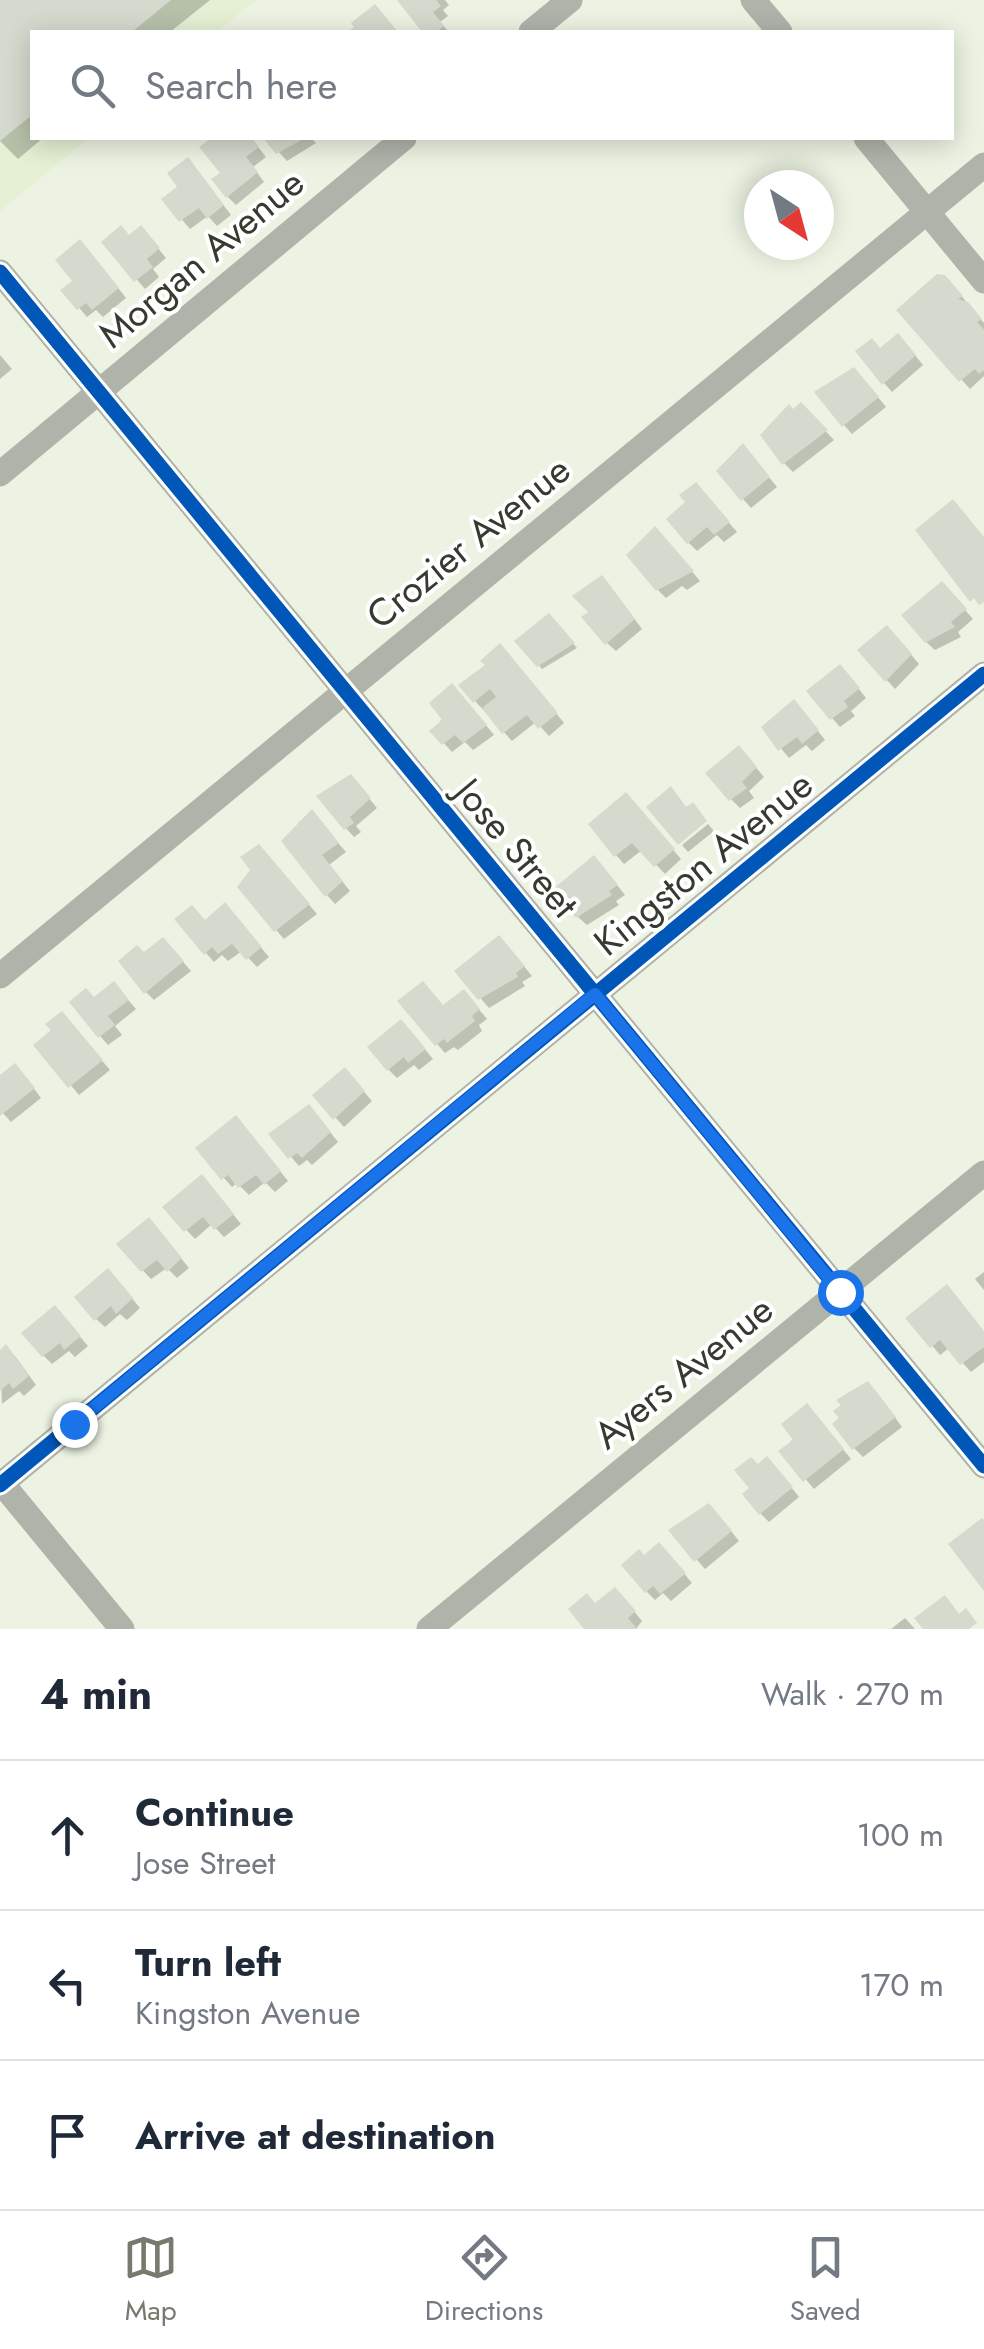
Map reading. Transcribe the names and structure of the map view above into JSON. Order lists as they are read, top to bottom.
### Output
{
  "streets": {
    "street": [
      "Morgan Avenue",
      "Crozier Avenue",
      "Jose Street",
      "Kingston Avenue",
      "Ayers Avenue"
    ]
  },
  "crossings": [
    ["Morgan Avenue", "Jose Street"],
    ["Crozier Avenue", "Jose Street"],
    ["Jose Street", "Kingston Avenue"],
    ["Jose Street", "Ayers Avenue"]
  ],
  "north": "bottom right",
  "page": {
    "search": "Search here",
    "heading": ["4 min", "Walk · 270 m"],
    "list": [
      ["Continue", "Jose Street", "100 m"],
      ["Turn left", "Kingston Avenue", "170 m"],
      "Arrive at destination"
    ],
    "nav": ["Map", "Directions", "Saved"]
  }
}
